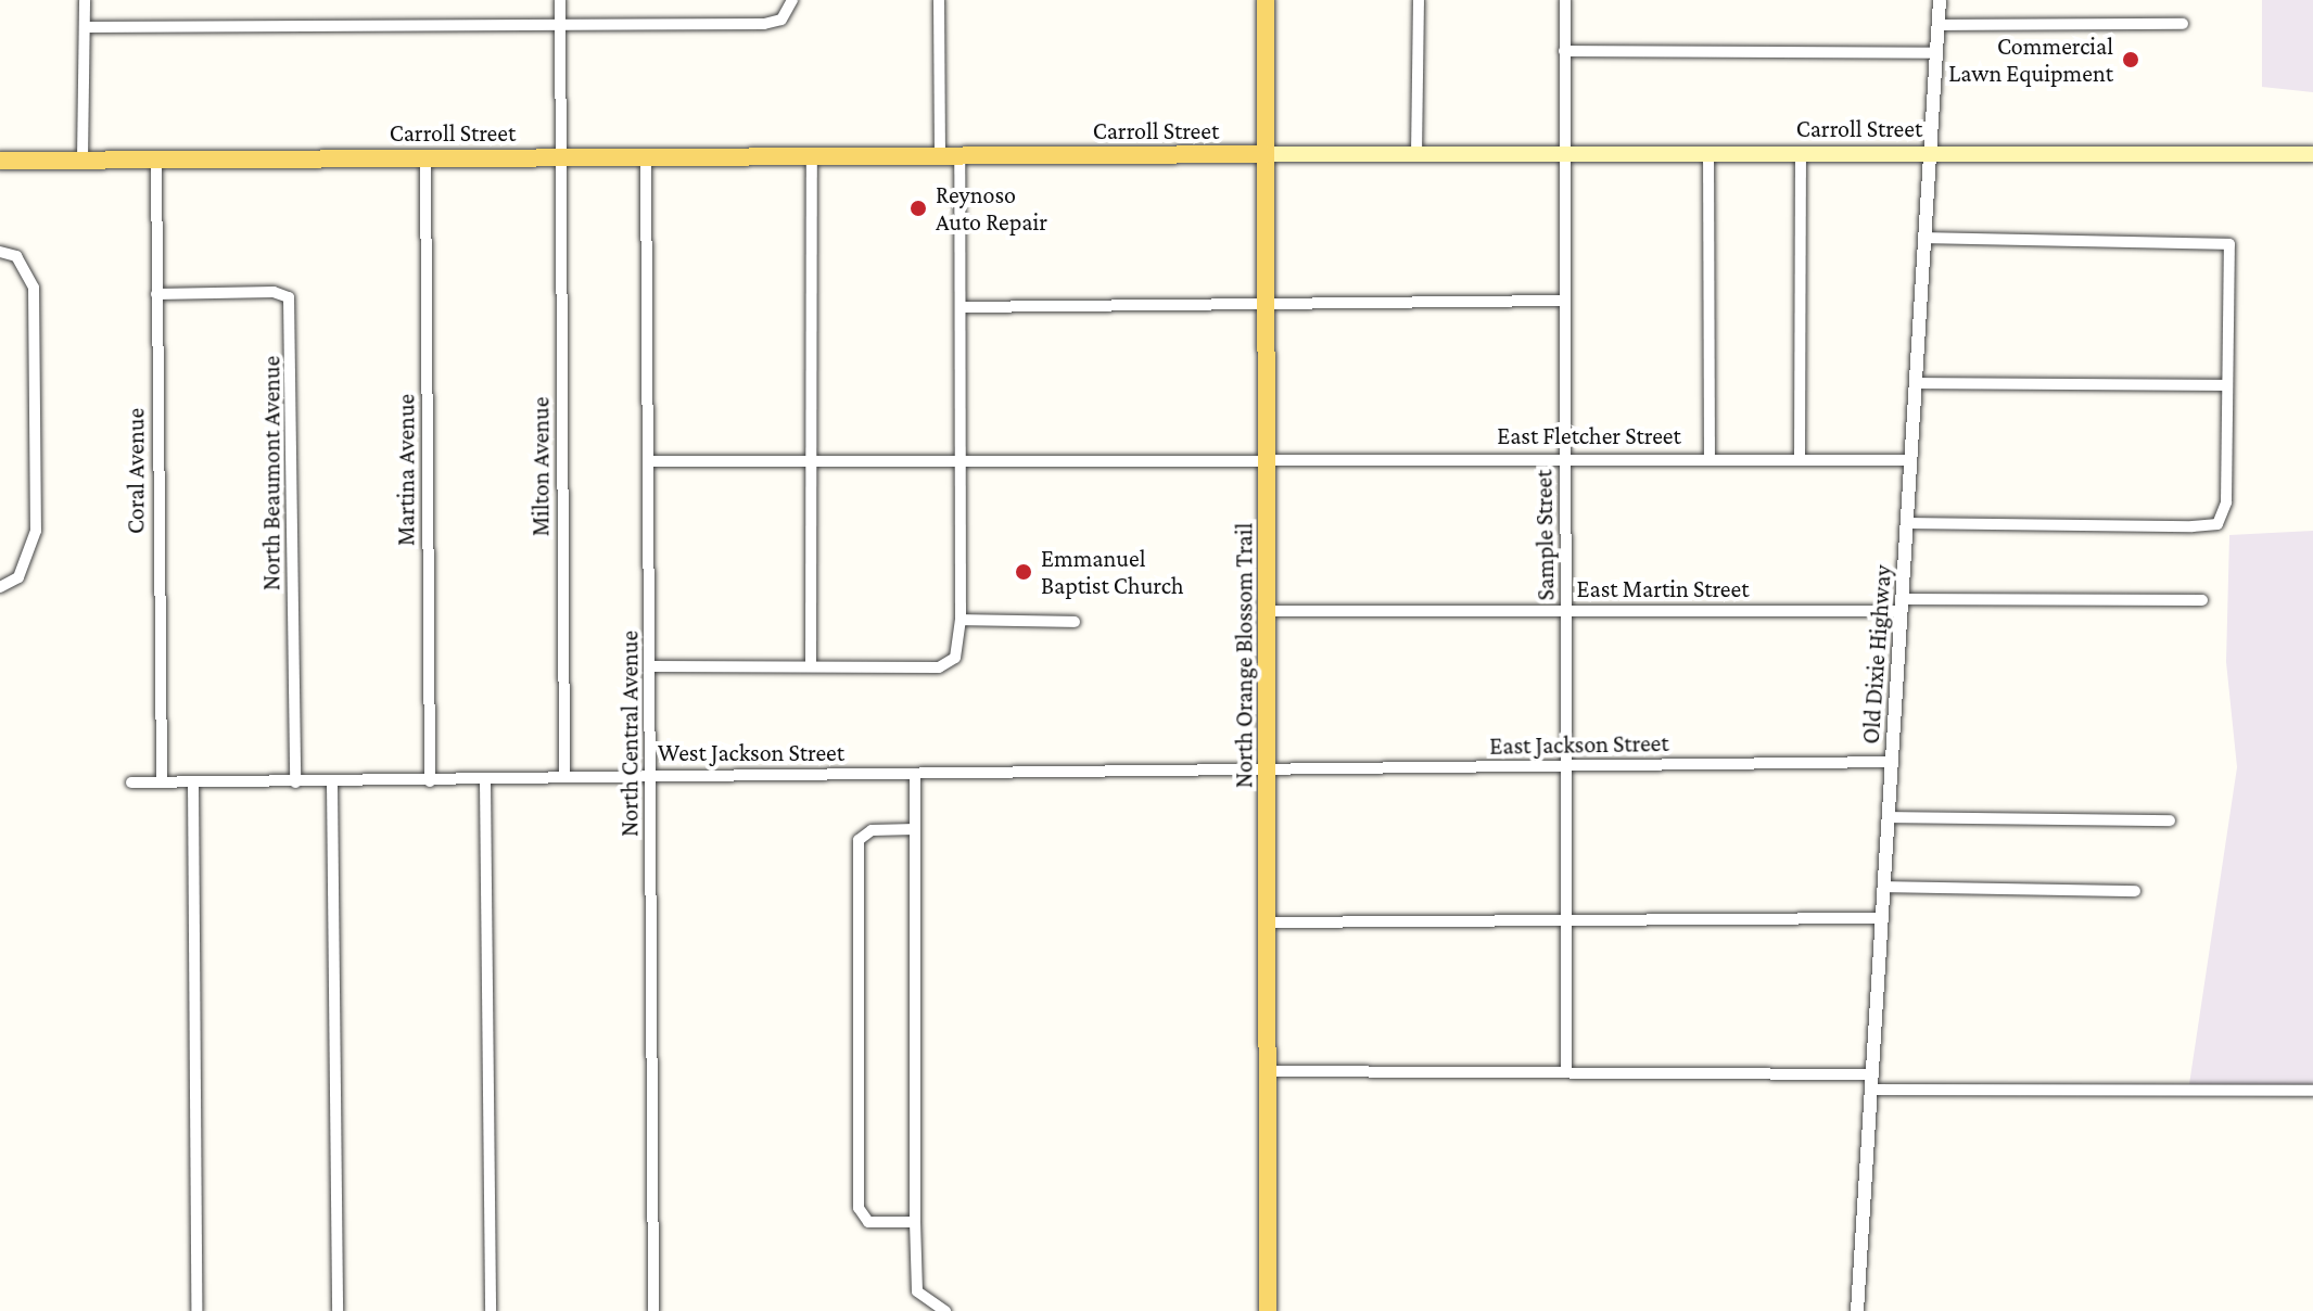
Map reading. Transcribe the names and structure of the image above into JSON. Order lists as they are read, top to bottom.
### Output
{
  "streets": {
    "main road": ["Carroll Street", "North Orange Blossom Trail"],
    "street": [
      "East Fletcher Street",
      "Milton Avenue",
      "Martina Avenue",
      "Coral Avenue",
      "North Beaumont Avenue",
      "Sample Street",
      "East Martin Street",
      "Old Dixie Highway",
      "North Central Avenue",
      "East Jackson Street",
      "West Jackson Street"
    ]
  },
  "crossings": [
    ["Carroll Street", "Milton Avenue"],
    ["Carroll Street", "Martina Avenue"],
    ["Carroll Street", "Coral Avenue"],
    ["Carroll Street", "Sample Street"],
    ["Carroll Street", "Old Dixie Highway"],
    ["Carroll Street", "North Orange Blossom Trail"],
    ["Carroll Street", "North Central Avenue"],
    ["East Fletcher Street", "Sample Street"],
    ["East Fletcher Street", "Old Dixie Highway"],
    ["East Fletcher Street", "North Orange Blossom Trail"],
    ["East Fletcher Street", "North Central Avenue"],
    ["Milton Avenue", "West Jackson Street"],
    ["Martina Avenue", "West Jackson Street"],
    ["Coral Avenue", "North Beaumont Avenue"],
    ["Coral Avenue", "West Jackson Street"],
    ["North Beaumont Avenue", "West Jackson Street"],
    ["Sample Street", "East Martin Street"],
    ["Sample Street", "East Jackson Street"],
    ["East Martin Street", "Old Dixie Highway"],
    ["East Martin Street", "North Orange Blossom Trail"],
    ["Old Dixie Highway", "East Jackson Street"],
    ["North Orange Blossom Trail", "East Jackson Street"],
    ["North Orange Blossom Trail", "West Jackson Street"],
    ["North Central Avenue", "West Jackson Street"],
    ["East Jackson Street", "West Jackson Street"]
  ],
  "places": ["Commercial Lawn Equipment", "Reynoso Auto Repair", "Emmanuel Baptist Church"]
}
